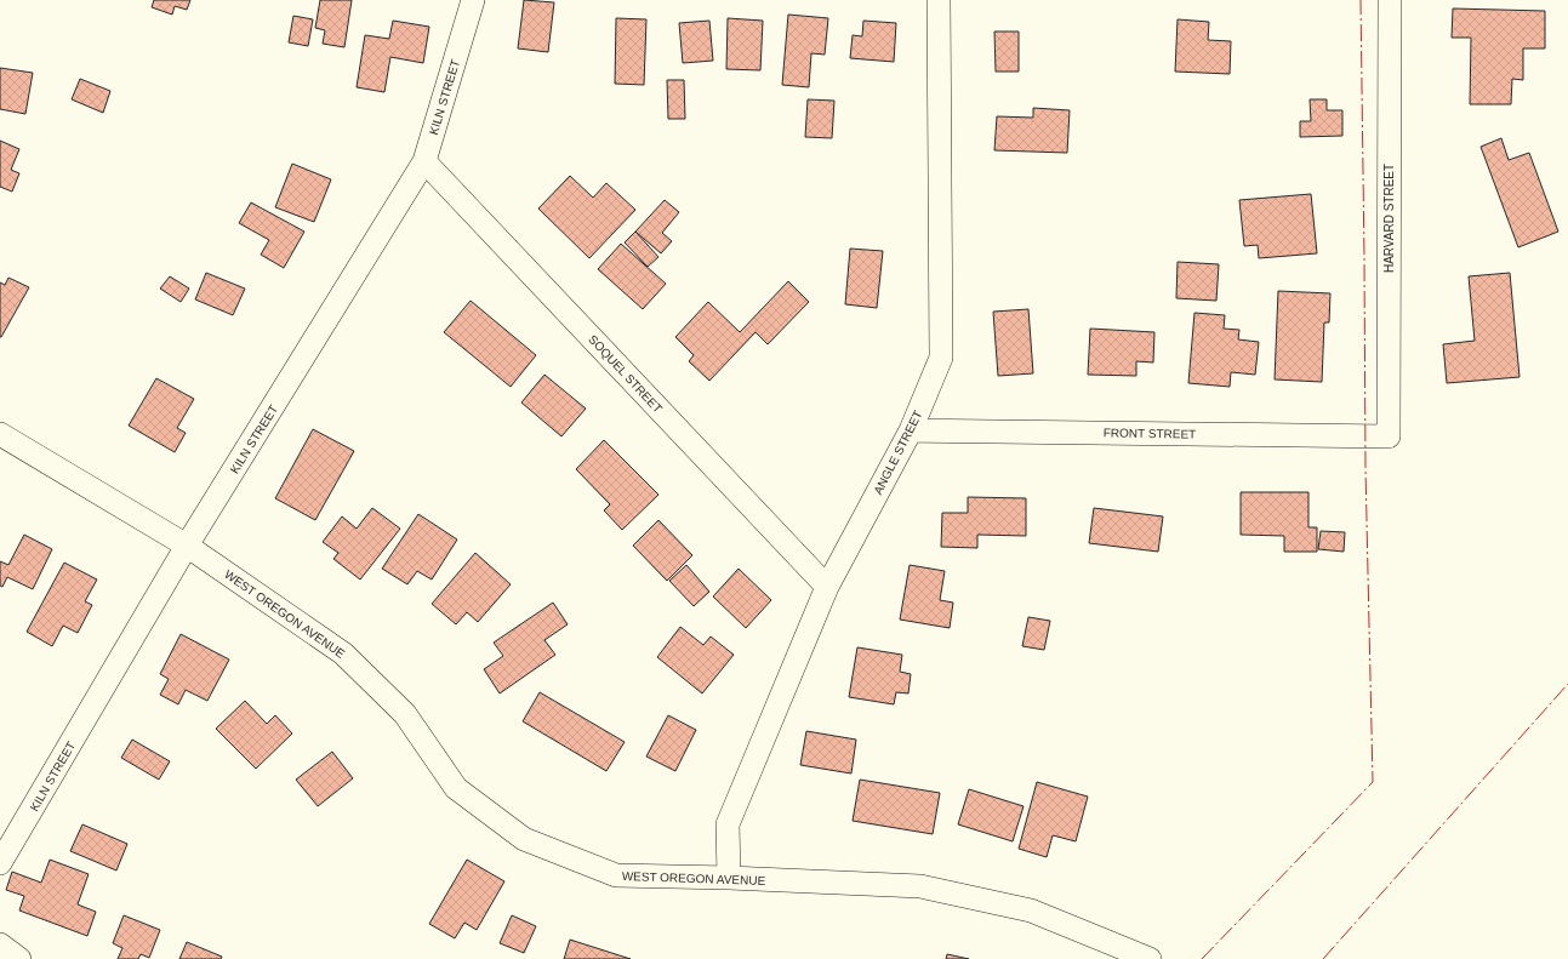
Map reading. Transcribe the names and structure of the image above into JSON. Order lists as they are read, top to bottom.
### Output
{
  "streets": {
    "street": [
      "KILN STREET",
      "HARVARD STREET",
      "SOQUEL STREET",
      "FRONT STREET",
      "ANGLE STREET",
      "WEST OREGON AVENUE"
    ]
  },
  "crossings": [
    ["KILN STREET", "SOQUEL STREET"],
    ["KILN STREET", "WEST OREGON AVENUE"],
    ["HARVARD STREET", "FRONT STREET"],
    ["SOQUEL STREET", "ANGLE STREET"],
    ["FRONT STREET", "ANGLE STREET"],
    ["ANGLE STREET", "WEST OREGON AVENUE"]
  ]
}
